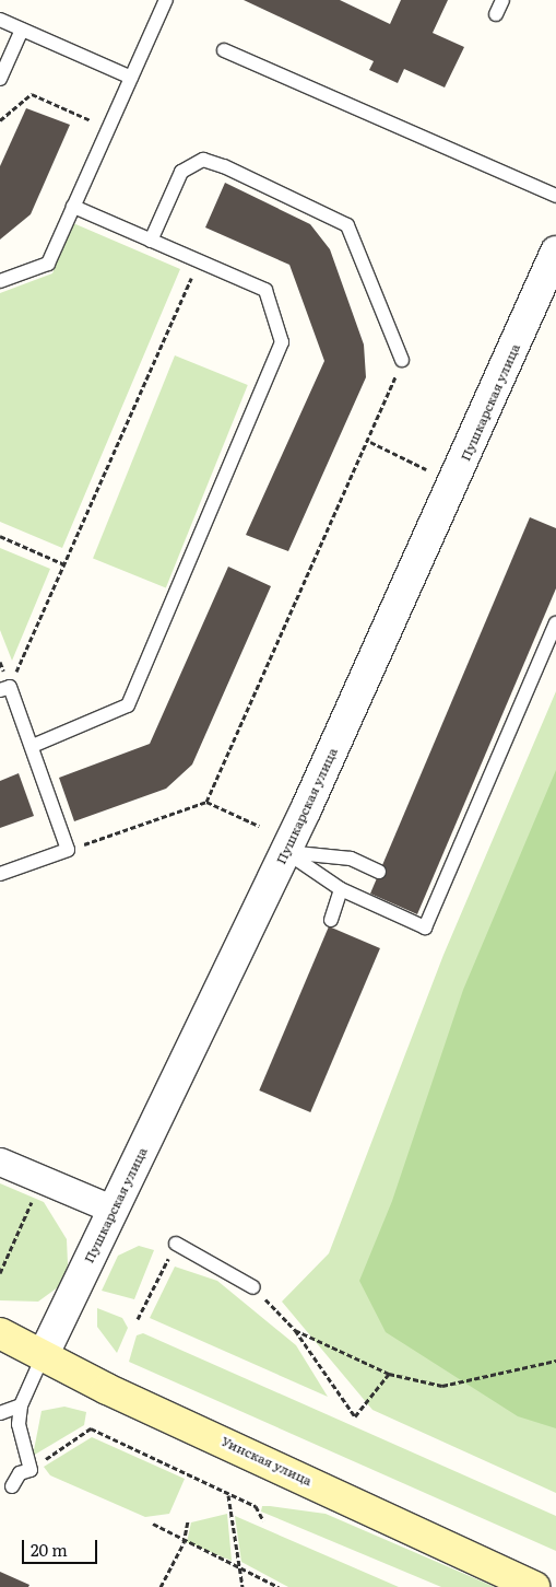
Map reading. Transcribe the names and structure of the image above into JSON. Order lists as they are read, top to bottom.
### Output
{
  "streets": {
    "main road": ["Уинская улица"],
    "street": ["Пушкарская улица"]
  },
  "crossings": [
    ["Пушкарская улица", "Уинская улица"]
  ],
  "scale_bar": "20 m"
}
